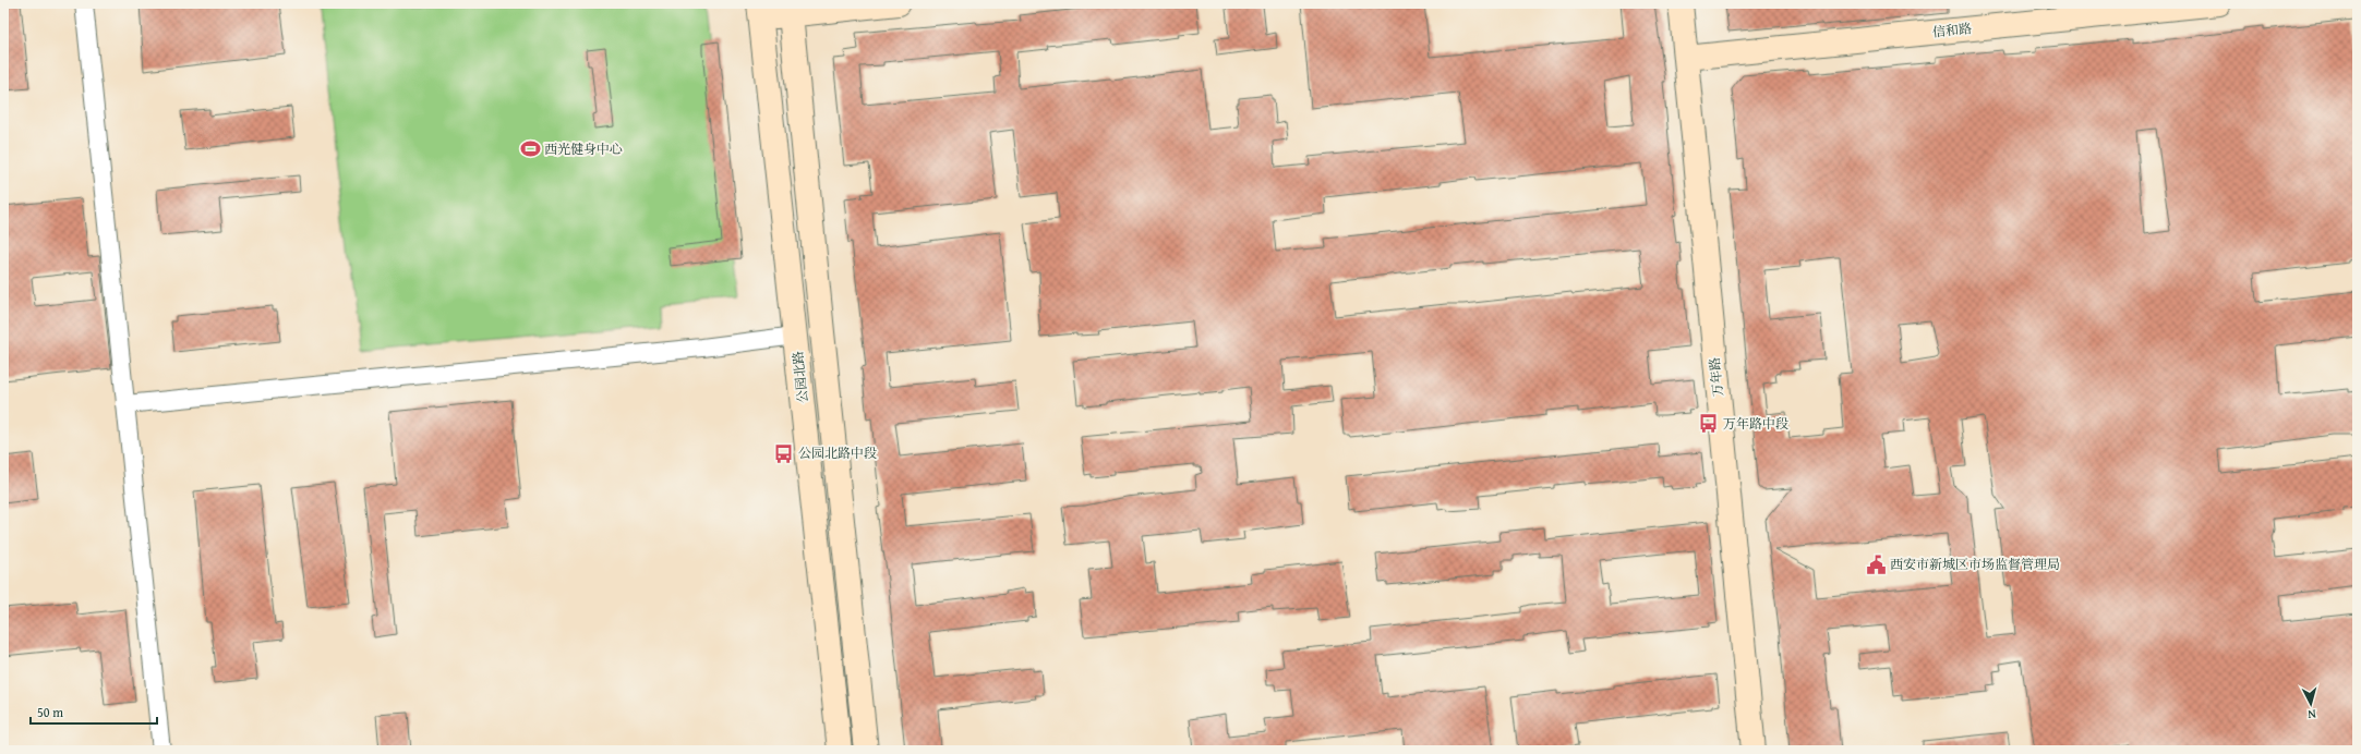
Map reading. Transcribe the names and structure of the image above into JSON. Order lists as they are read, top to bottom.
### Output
{
  "streets": {
    "main road": ["信和路", "公园北路", "万年路"]
  },
  "crossings": [
    ["信和路", "万年路"]
  ],
  "places": {
    "sports": ["西光健身中心"],
    "bus stop": ["万年路中段", "公园北路中段"],
    "public building": ["西安市新城区市场监督管理局"]
  },
  "scale_bar": "50 m",
  "north": "bottom"
}
